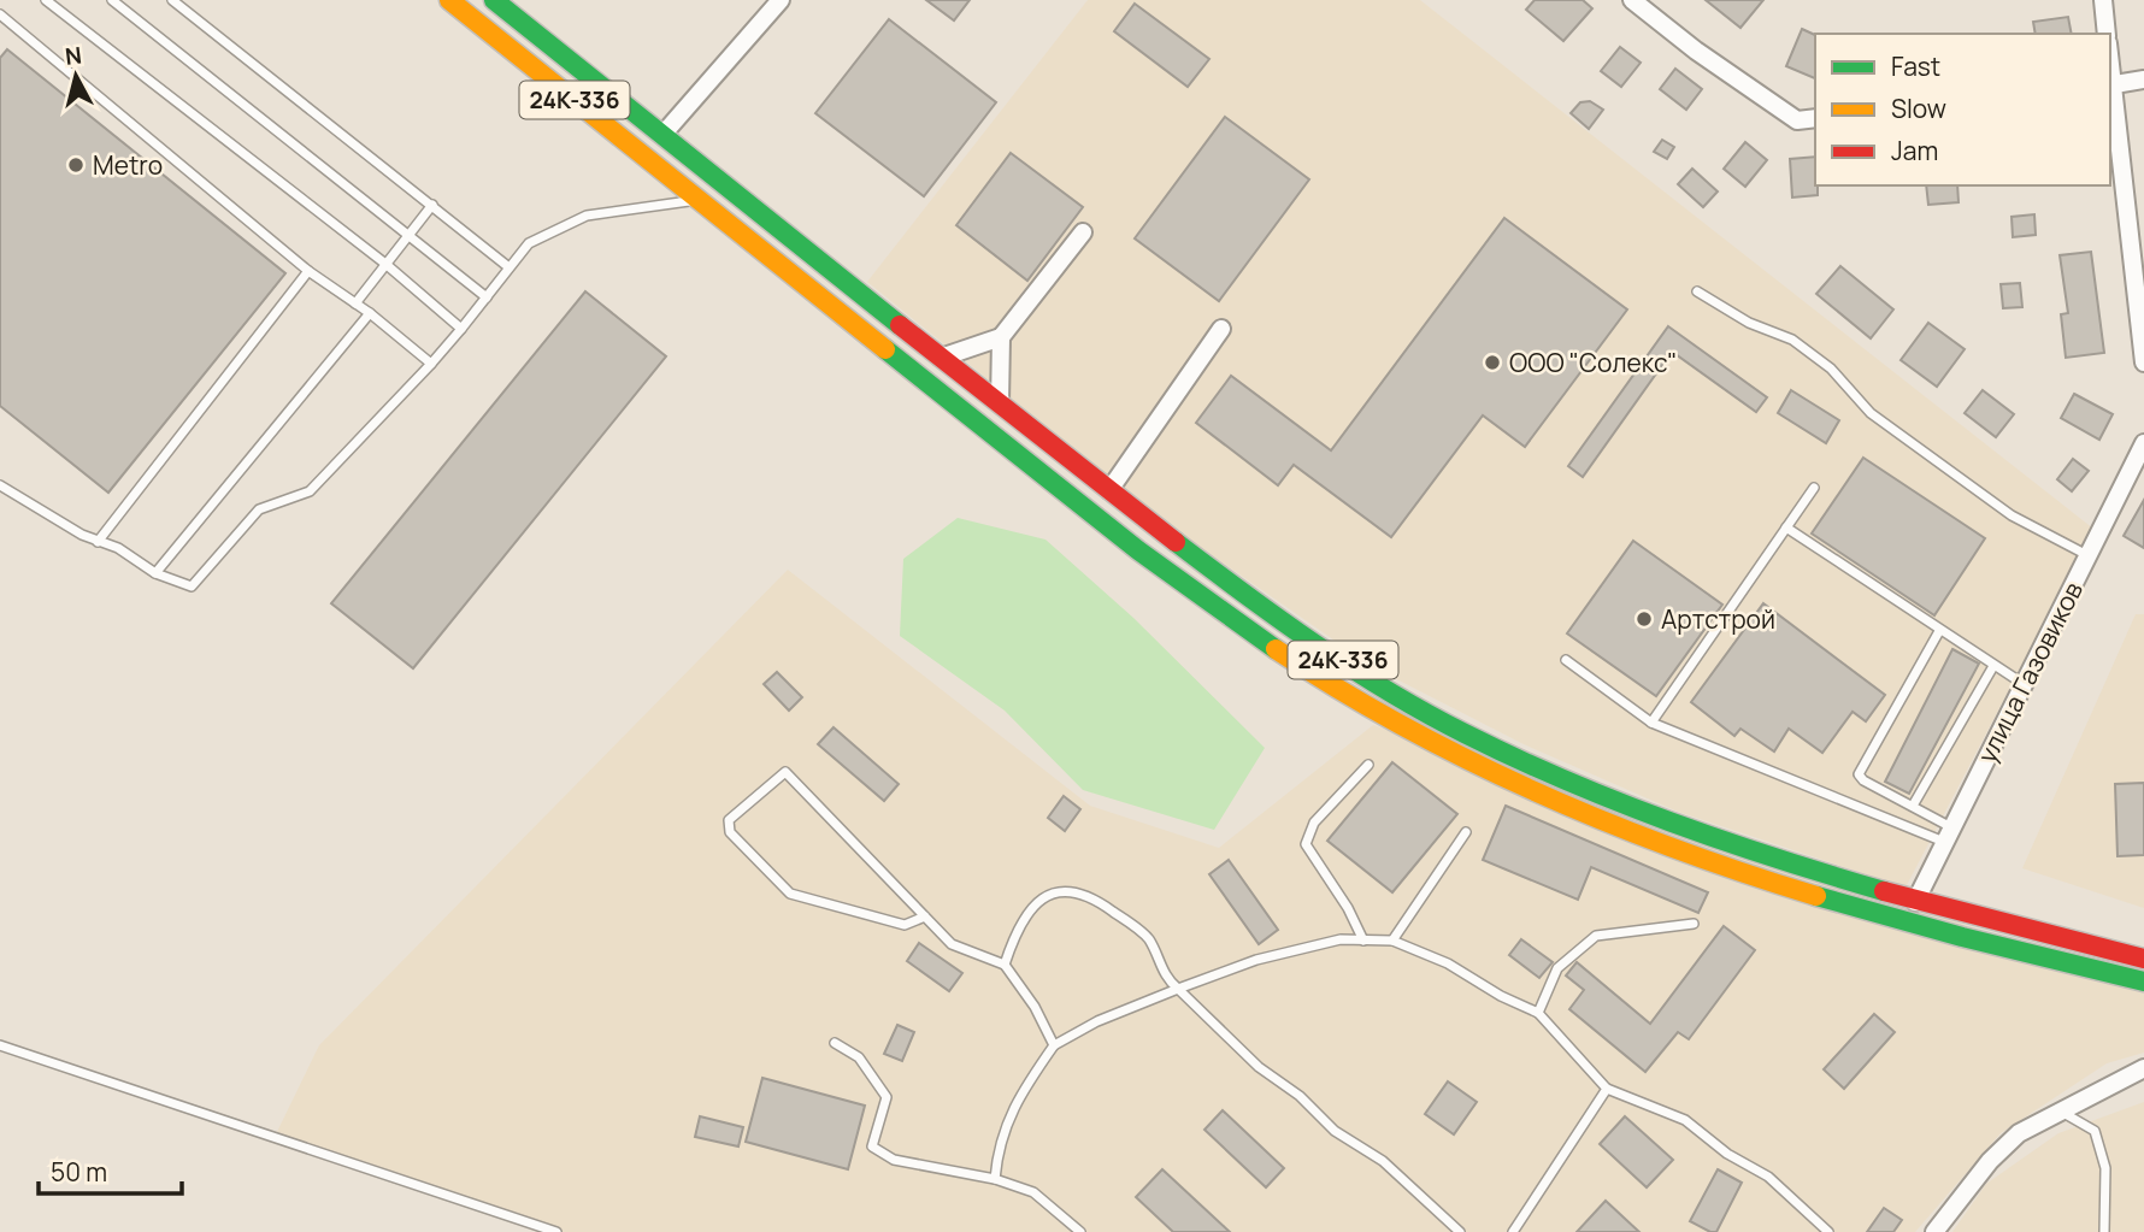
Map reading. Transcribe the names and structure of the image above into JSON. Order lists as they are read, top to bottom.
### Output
{
  "streets": {
    "main road": ["24К-336"],
    "street": ["улица Газовиков"]
  },
  "crossings": [
    ["24К-336", "улица Газовиков"]
  ],
  "places": ["Metro", "ООО \"Солекс\"", "Артстрой"],
  "legend": ["Fast", "Slow", "Jam"],
  "scale_bar": "50 m",
  "north": "top"
}
